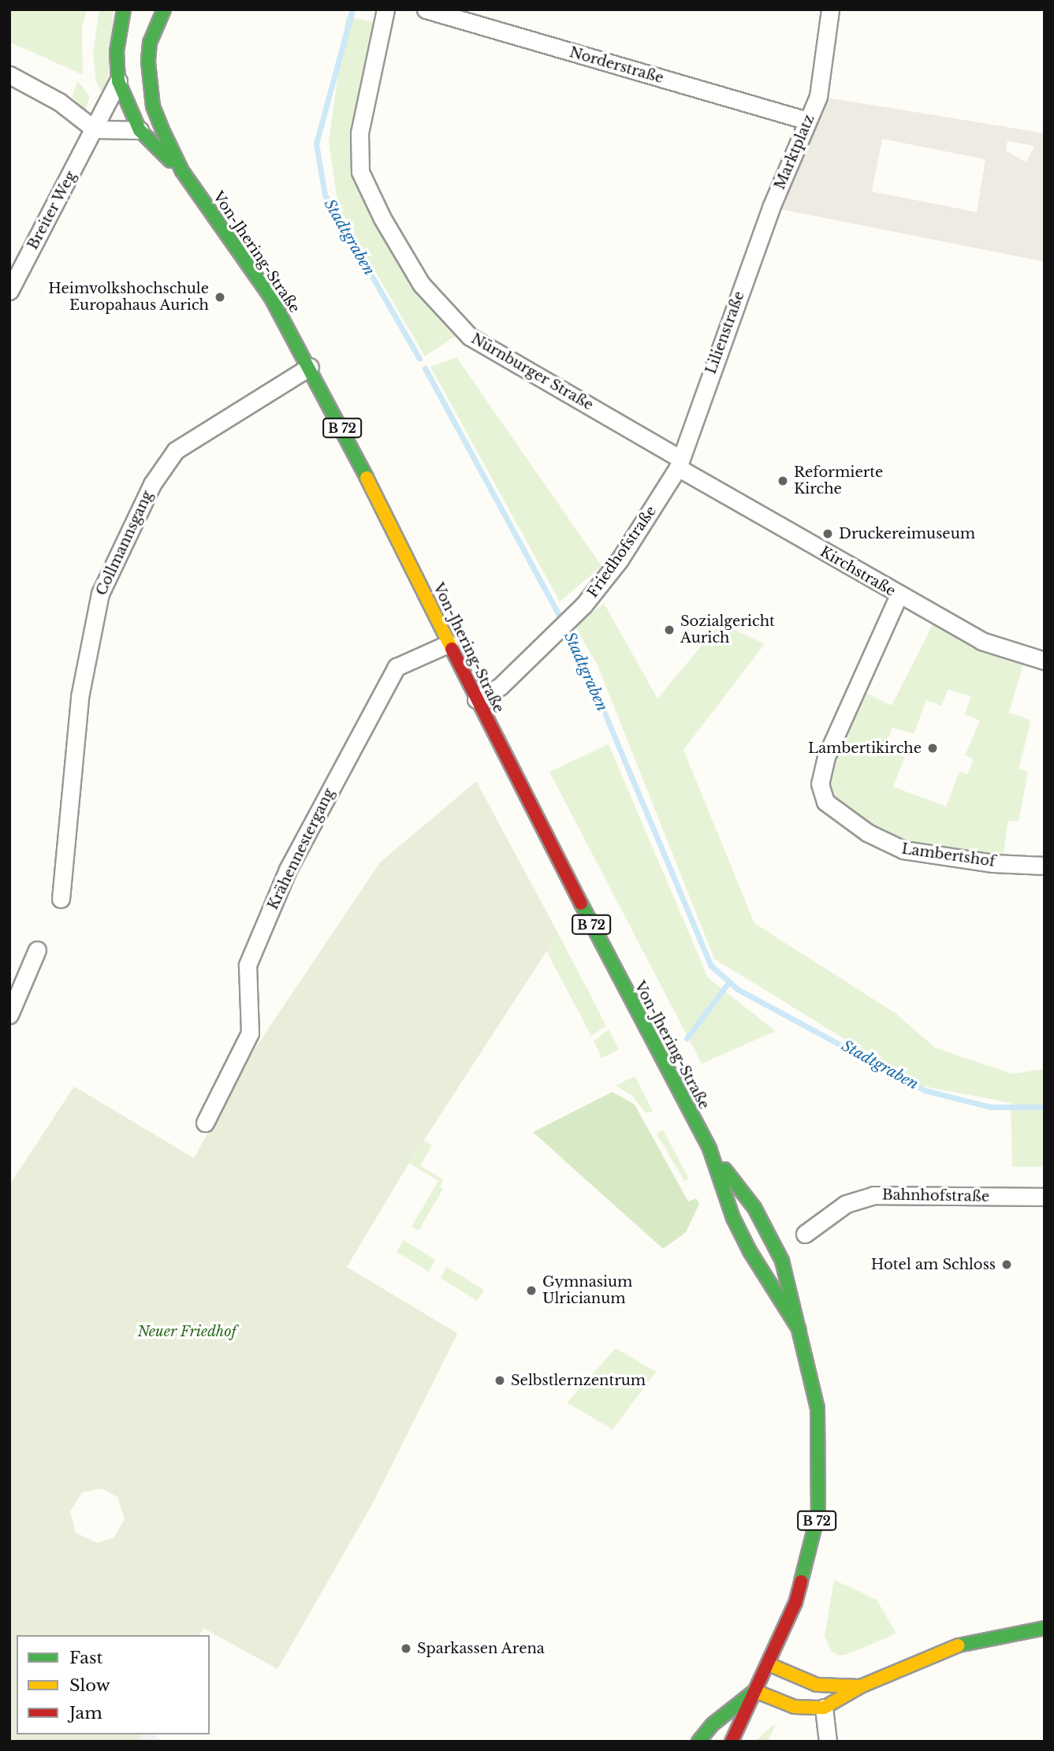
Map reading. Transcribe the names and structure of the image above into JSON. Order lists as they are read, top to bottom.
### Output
{
  "streets": {
    "main road": ["Von-Jhering-Straße", "B 72"],
    "street": [
      "Norderstraße",
      "Marktplatz",
      "Breiter Weg",
      "Lilienstraße",
      "Nürnburger Straße",
      "Collmannsgang",
      "Friedhofstraße",
      "Kirchstraße",
      "Krähennestergang",
      "Lambertshof",
      "Bahnhofstraße"
    ]
  },
  "crossings": [
    ["Norderstraße", "Marktplatz"],
    ["Marktplatz", "Lilienstraße"],
    ["Breiter Weg", "Von-Jhering-Straße"],
    ["Von-Jhering-Straße", "B 72"],
    ["Von-Jhering-Straße", "Collmannsgang"],
    ["Von-Jhering-Straße", "Friedhofstraße"],
    ["Von-Jhering-Straße", "Krähennestergang"],
    ["Lilienstraße", "Nürnburger Straße"],
    ["Lilienstraße", "Friedhofstraße"],
    ["Lilienstraße", "Kirchstraße"],
    ["Nürnburger Straße", "Friedhofstraße"],
    ["Nürnburger Straße", "Kirchstraße"],
    ["Friedhofstraße", "Kirchstraße"],
    ["Kirchstraße", "Lambertshof"]
  ],
  "water": ["Stadtgraben"],
  "parks": ["Neuer Friedhof"],
  "places": [
    "Heimvolkshochschule Europahaus Aurich",
    "Reformierte Kirche",
    "Druckereimuseum",
    "Sozialgericht Aurich",
    "Lambertikirche",
    "Hotel am Schloss",
    "Gymnasium Ulricianum",
    "Selbstlernzentrum",
    "Sparkassen Arena"
  ],
  "legend": ["Fast", "Slow", "Jam"]
}
